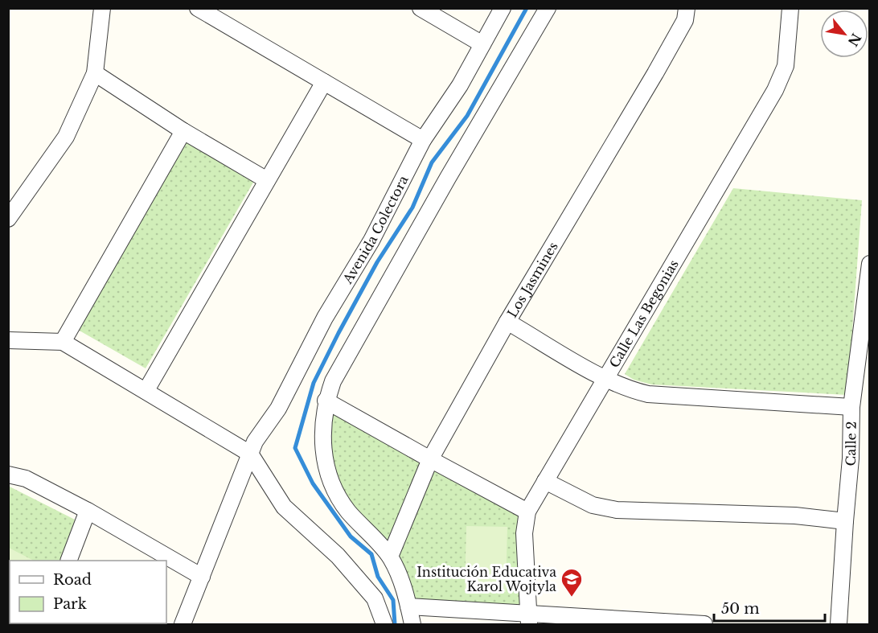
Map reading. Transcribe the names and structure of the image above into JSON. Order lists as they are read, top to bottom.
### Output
{
  "streets": {
    "street": [
      "Avenida Colectora",
      "Los Jasmines",
      "Calle Las Begonias",
      "Calle 2"
    ]
  },
  "places": {
    "school or university": ["Institución Educativa Karol Wojtyla"]
  },
  "legend": ["Road", "Park"],
  "scale_bar": "50 m",
  "north": "bottom right"
}
